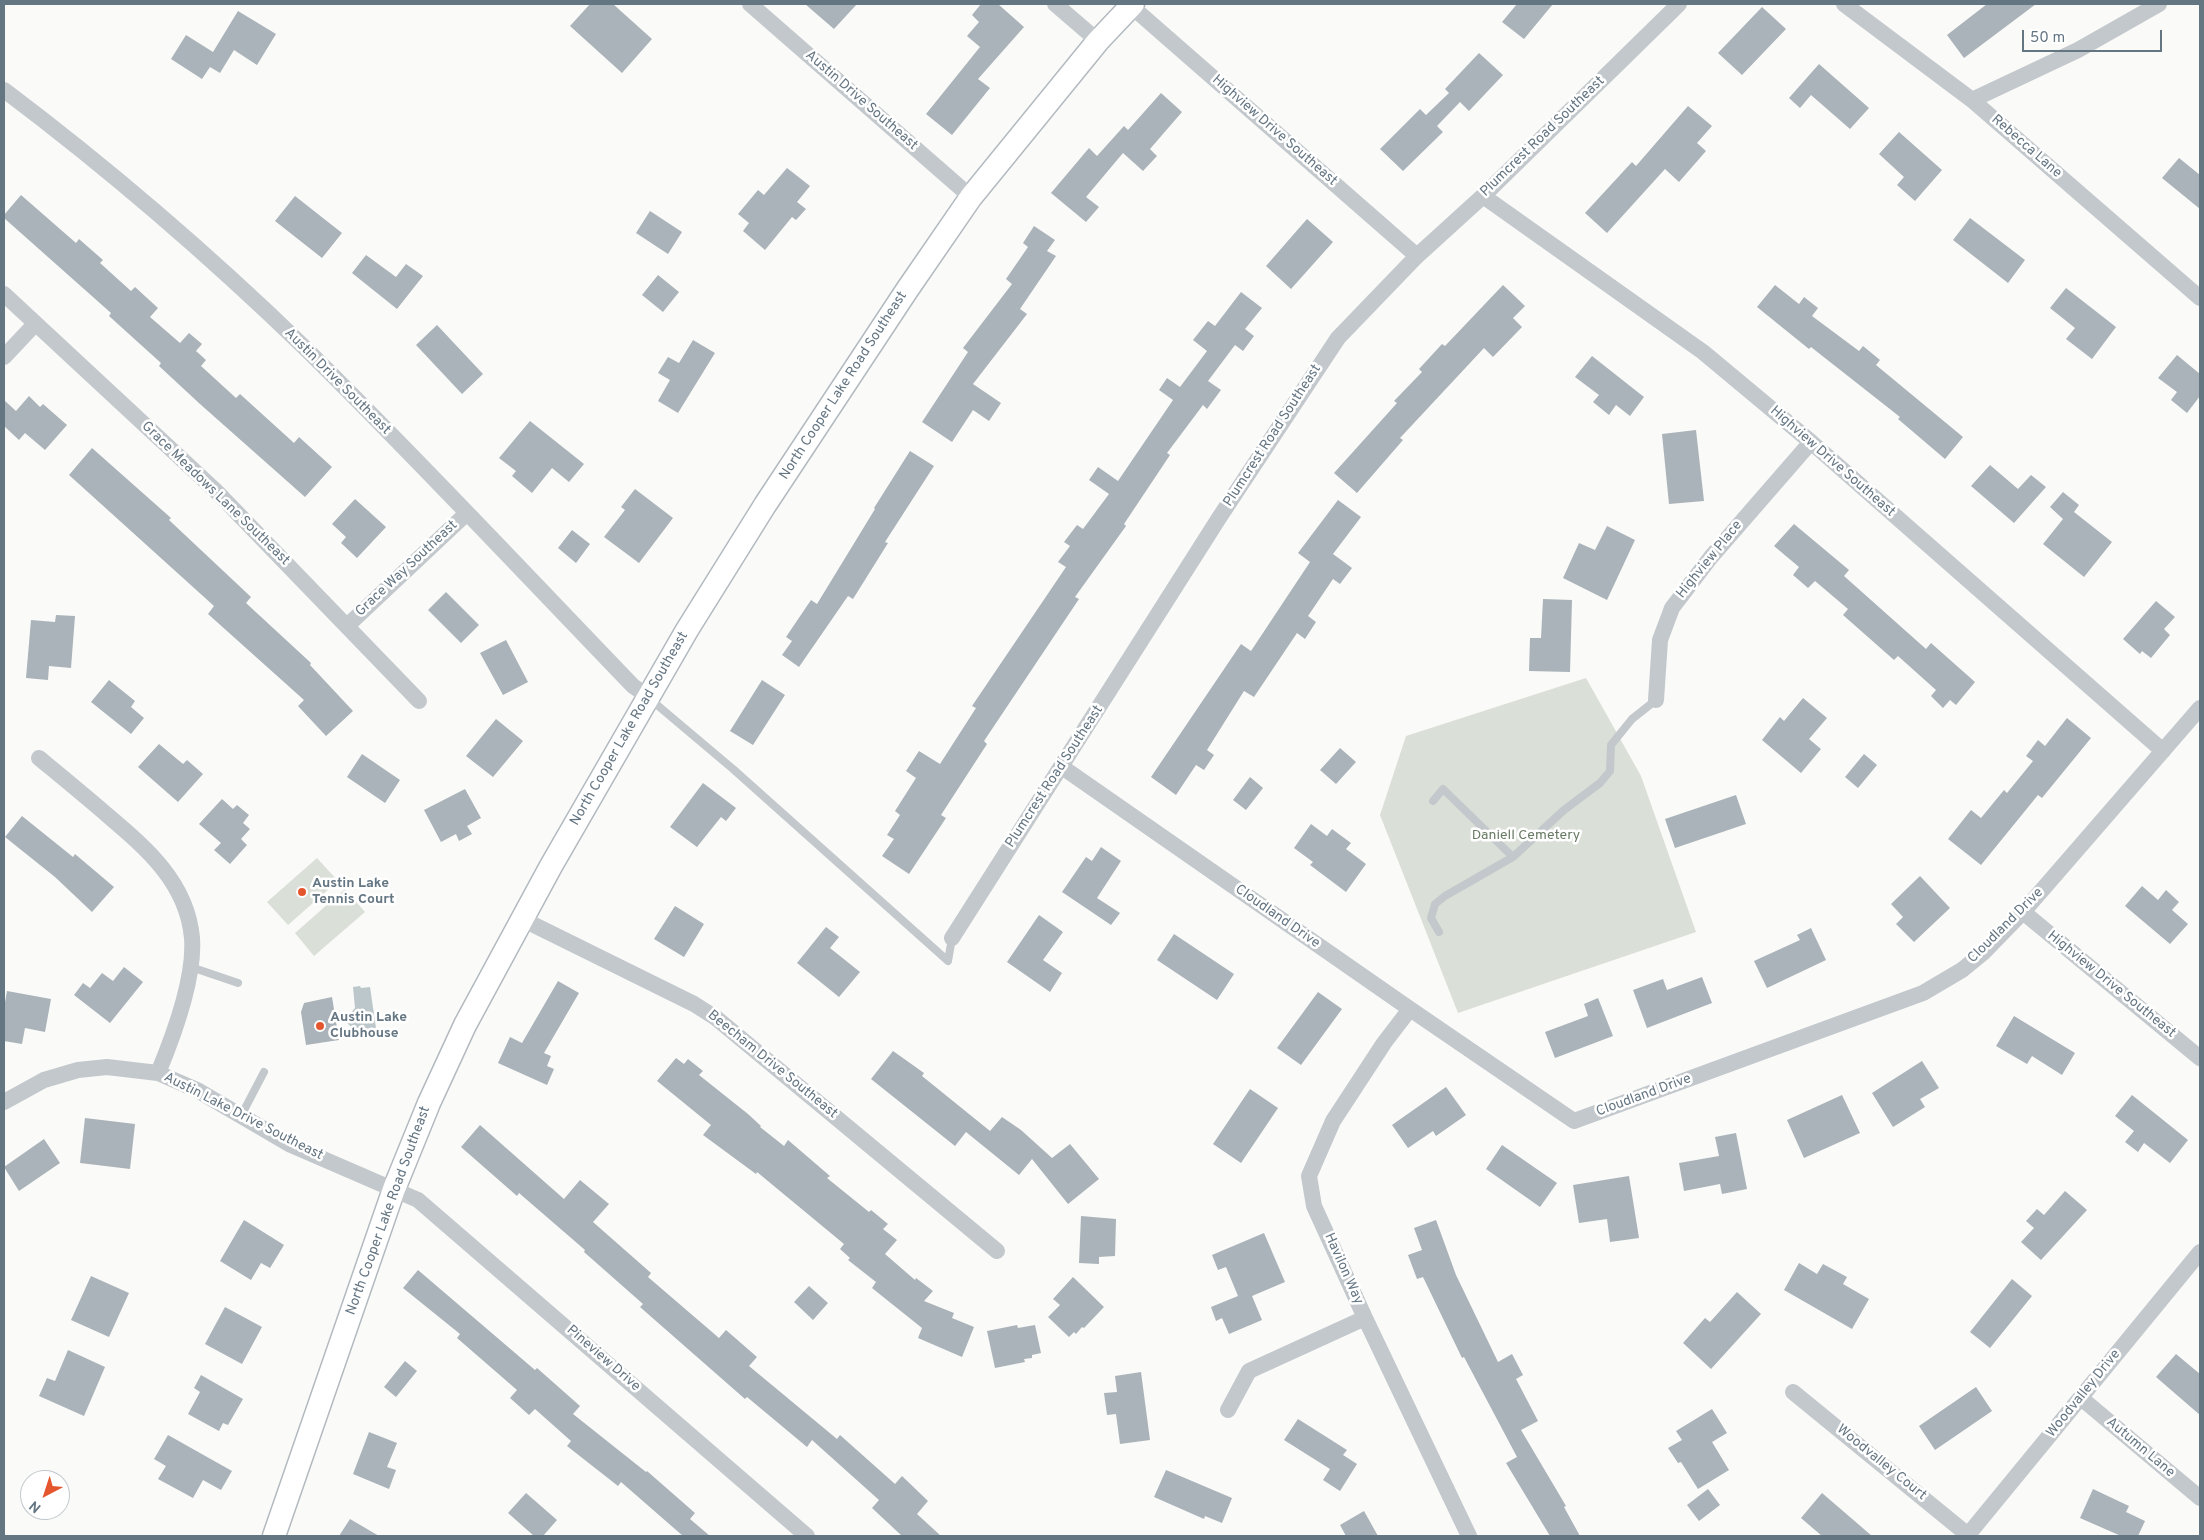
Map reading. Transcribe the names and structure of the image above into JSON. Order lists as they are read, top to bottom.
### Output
{
  "streets": {
    "street": [
      "Austin Drive Southeast",
      "Highview Drive Southeast",
      "Plumcrest Road Southeast",
      "Rebecca Lane",
      "North Cooper Lake Road Southeast",
      "Grace Meadows Lane Southeast",
      "Highview Place",
      "Grace Way Southeast",
      "Cloudland Drive",
      "Beecham Drive Southeast",
      "Austin Lake Drive Southeast",
      "Havilon Way",
      "Pineview Drive",
      "Woodvalley Drive",
      "Autumn Lane",
      "Woodvalley Court"
    ]
  },
  "crossings": [
    ["Austin Drive Southeast", "North Cooper Lake Road Southeast"],
    ["Austin Drive Southeast", "Grace Way Southeast"],
    ["Highview Drive Southeast", "Plumcrest Road Southeast"],
    ["Highview Drive Southeast", "North Cooper Lake Road Southeast"],
    ["Highview Drive Southeast", "Highview Place"],
    ["Highview Drive Southeast", "Cloudland Drive"],
    ["Plumcrest Road Southeast", "Cloudland Drive"],
    ["North Cooper Lake Road Southeast", "Beecham Drive Southeast"],
    ["North Cooper Lake Road Southeast", "Austin Lake Drive Southeast"],
    ["North Cooper Lake Road Southeast", "Pineview Drive"],
    ["Grace Meadows Lane Southeast", "Grace Way Southeast"],
    ["Cloudland Drive", "Havilon Way"],
    ["Austin Lake Drive Southeast", "Pineview Drive"],
    ["Woodvalley Drive", "Autumn Lane"],
    ["Woodvalley Drive", "Woodvalley Court"]
  ],
  "parks": ["Daniell Cemetery"],
  "places": ["Austin Lake Tennis Court", "Austin Lake Clubhouse"],
  "scale_bar": "50 m",
  "north": "bottom left"
}
